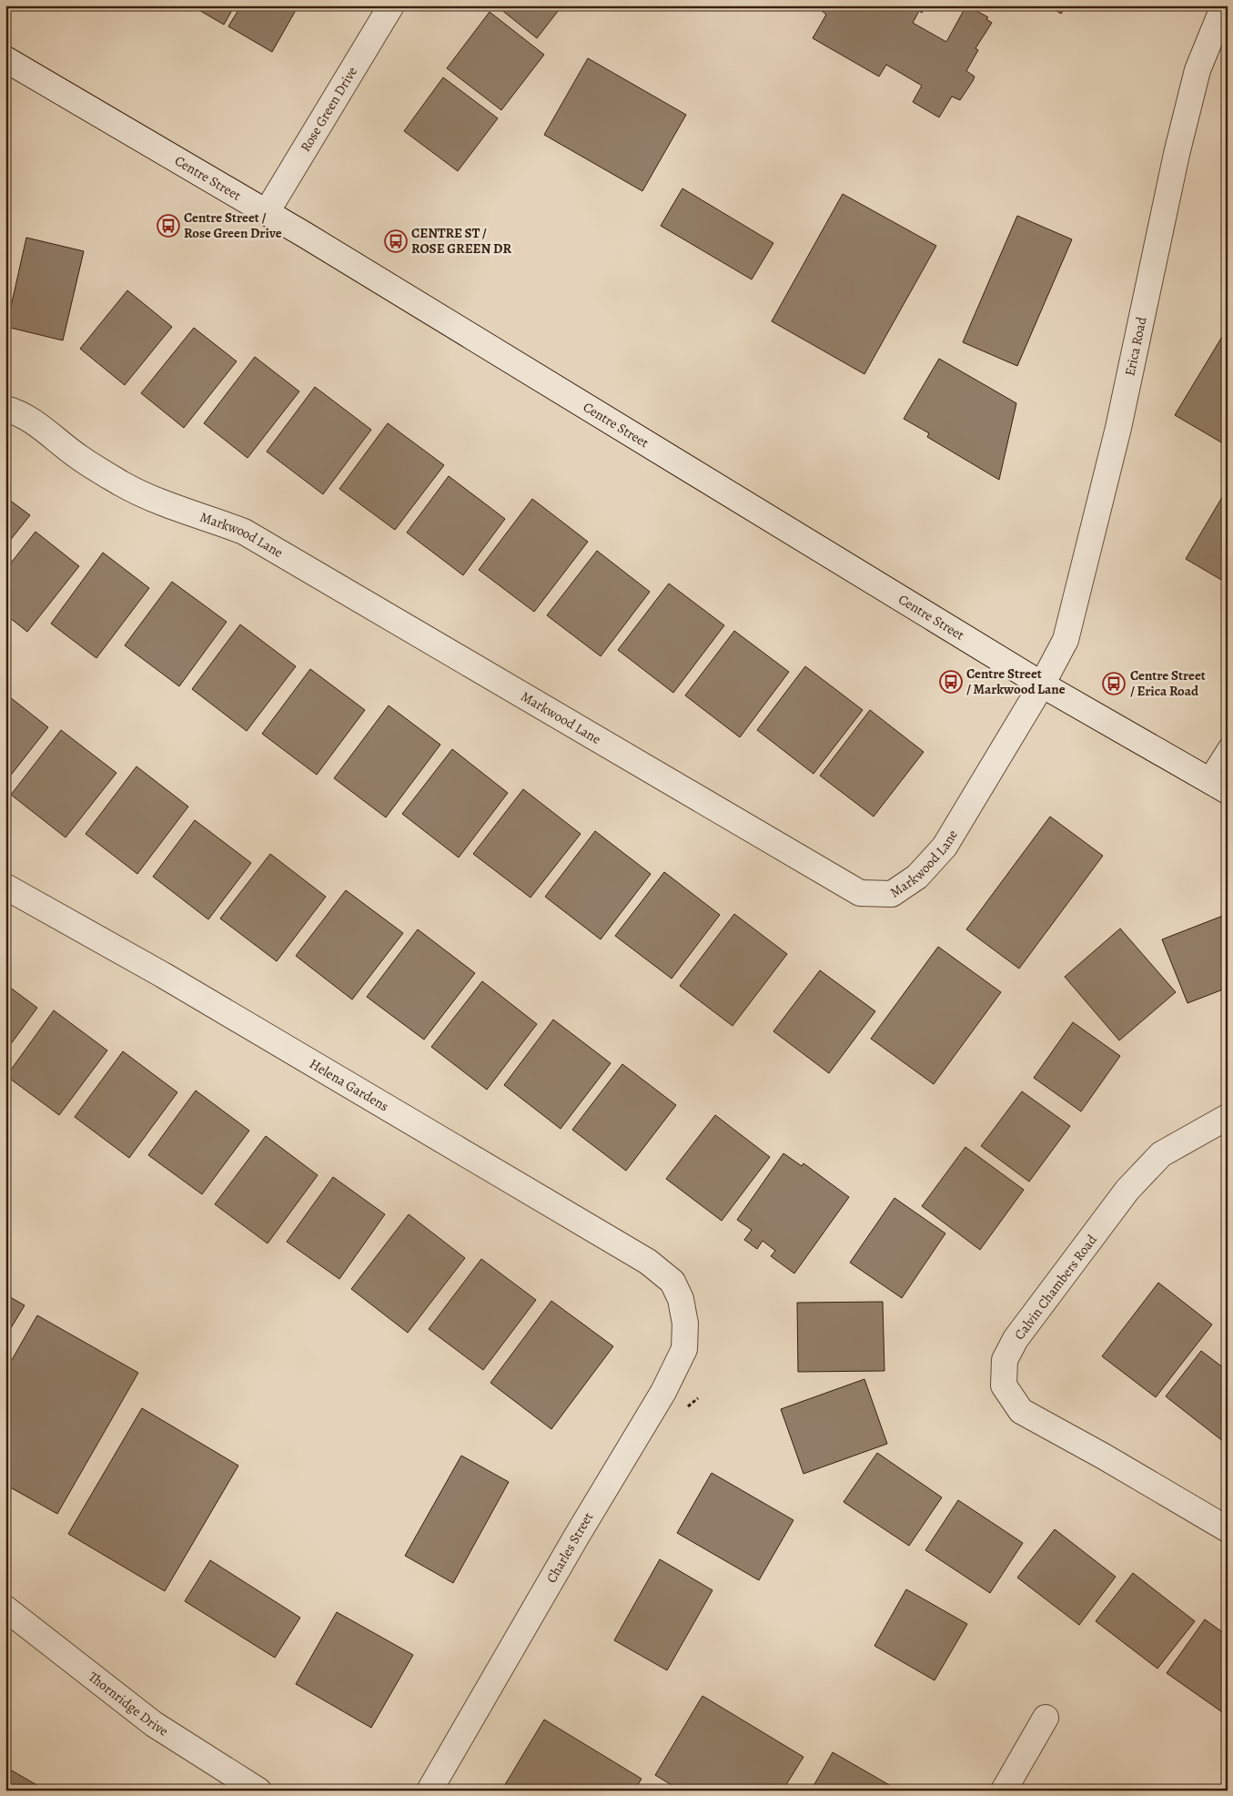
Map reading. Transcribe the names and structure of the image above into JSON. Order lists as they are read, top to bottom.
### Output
{
  "streets": {
    "street": [
      "Rose Green Drive",
      "Centre Street",
      "Erica Road",
      "Markwood Lane",
      "Helena Gardens",
      "Calvin Chambers Road",
      "Charles Street",
      "Thornridge Drive"
    ]
  },
  "crossings": [
    ["Rose Green Drive", "Centre Street"],
    ["Centre Street", "Erica Road"],
    ["Centre Street", "Markwood Lane"],
    ["Erica Road", "Markwood Lane"],
    ["Helena Gardens", "Charles Street"]
  ],
  "places": {
    "bus stop": [
      "Centre Street / Rose Green Drive",
      "CENTRE ST / ROSE GREEN DR",
      "Centre Street / Markwood Lane",
      "Centre Street / Erica Road"
    ]
  }
}
